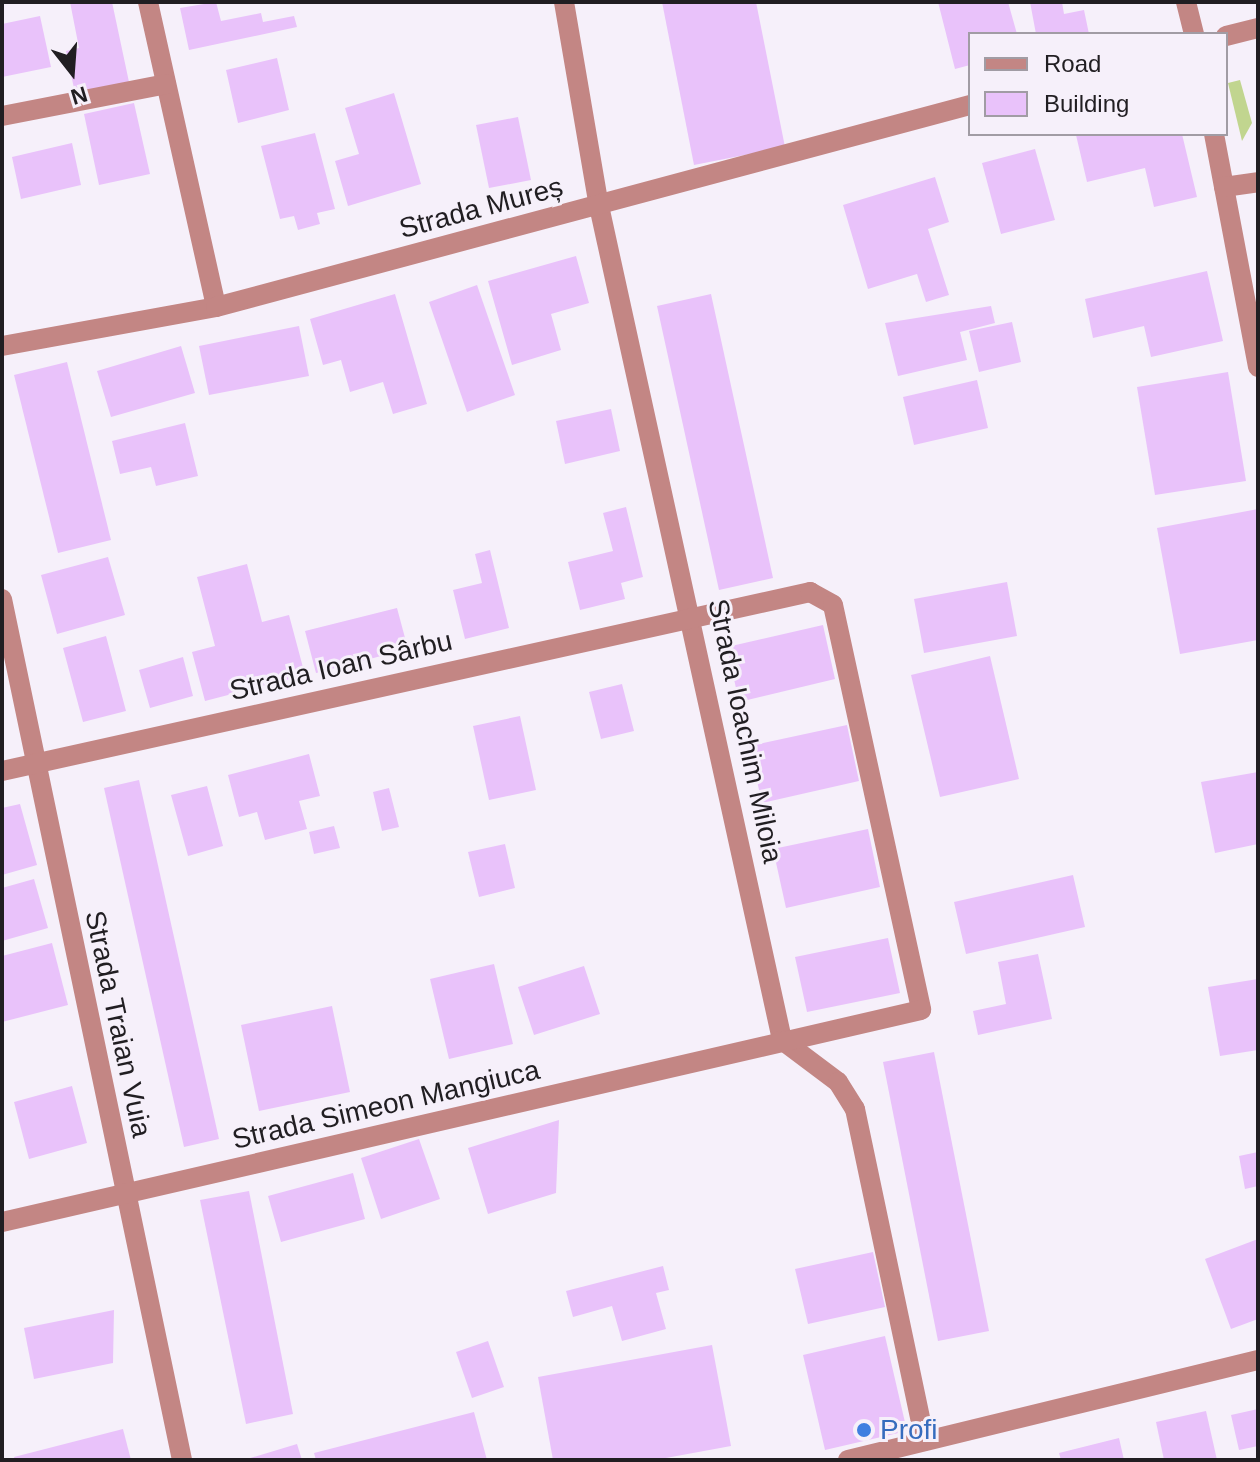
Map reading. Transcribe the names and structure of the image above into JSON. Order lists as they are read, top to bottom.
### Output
{
  "streets": {
    "street": [
      "Strada Mureș",
      "Strada Ioan Sârbu",
      "Strada Ioachim Miloia",
      "Strada Traian Vuia",
      "Strada Simeon Mangiuca"
    ]
  },
  "crossings": [
    ["Strada Mureș", "Strada Ioachim Miloia"],
    ["Strada Ioan Sârbu", "Strada Ioachim Miloia"],
    ["Strada Ioan Sârbu", "Strada Traian Vuia"],
    ["Strada Ioan Sârbu", "Strada Simeon Mangiuca"],
    ["Strada Ioachim Miloia", "Strada Simeon Mangiuca"],
    ["Strada Traian Vuia", "Strada Simeon Mangiuca"]
  ],
  "places": ["Profi"],
  "legend": ["Road", "Building"],
  "north": "bottom"
}
